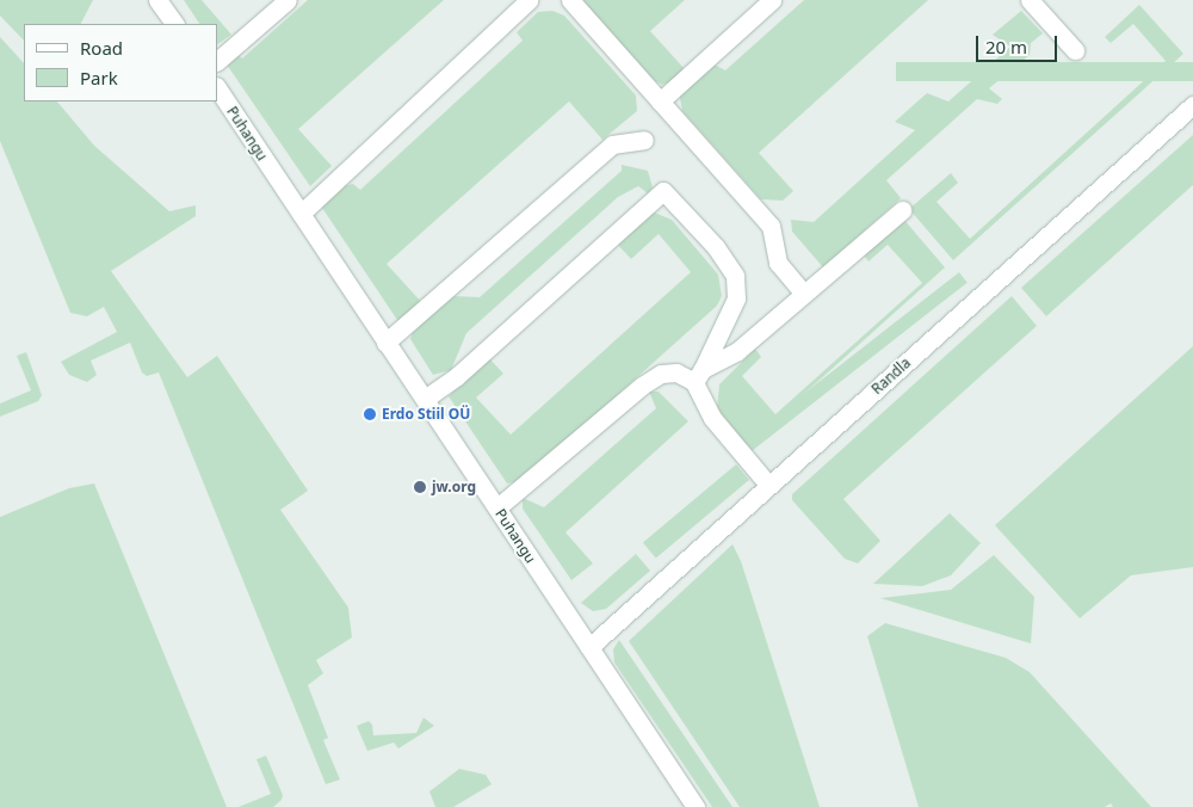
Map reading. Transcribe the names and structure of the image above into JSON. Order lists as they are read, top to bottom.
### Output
{
  "streets": {
    "street": ["Puhangu", "Randla"]
  },
  "crossings": [
    ["Puhangu", "Randla"]
  ],
  "places": ["Erdo Stiil OÜ", "jw.org"],
  "legend": ["Road", "Park"],
  "scale_bar": "20 m"
}
